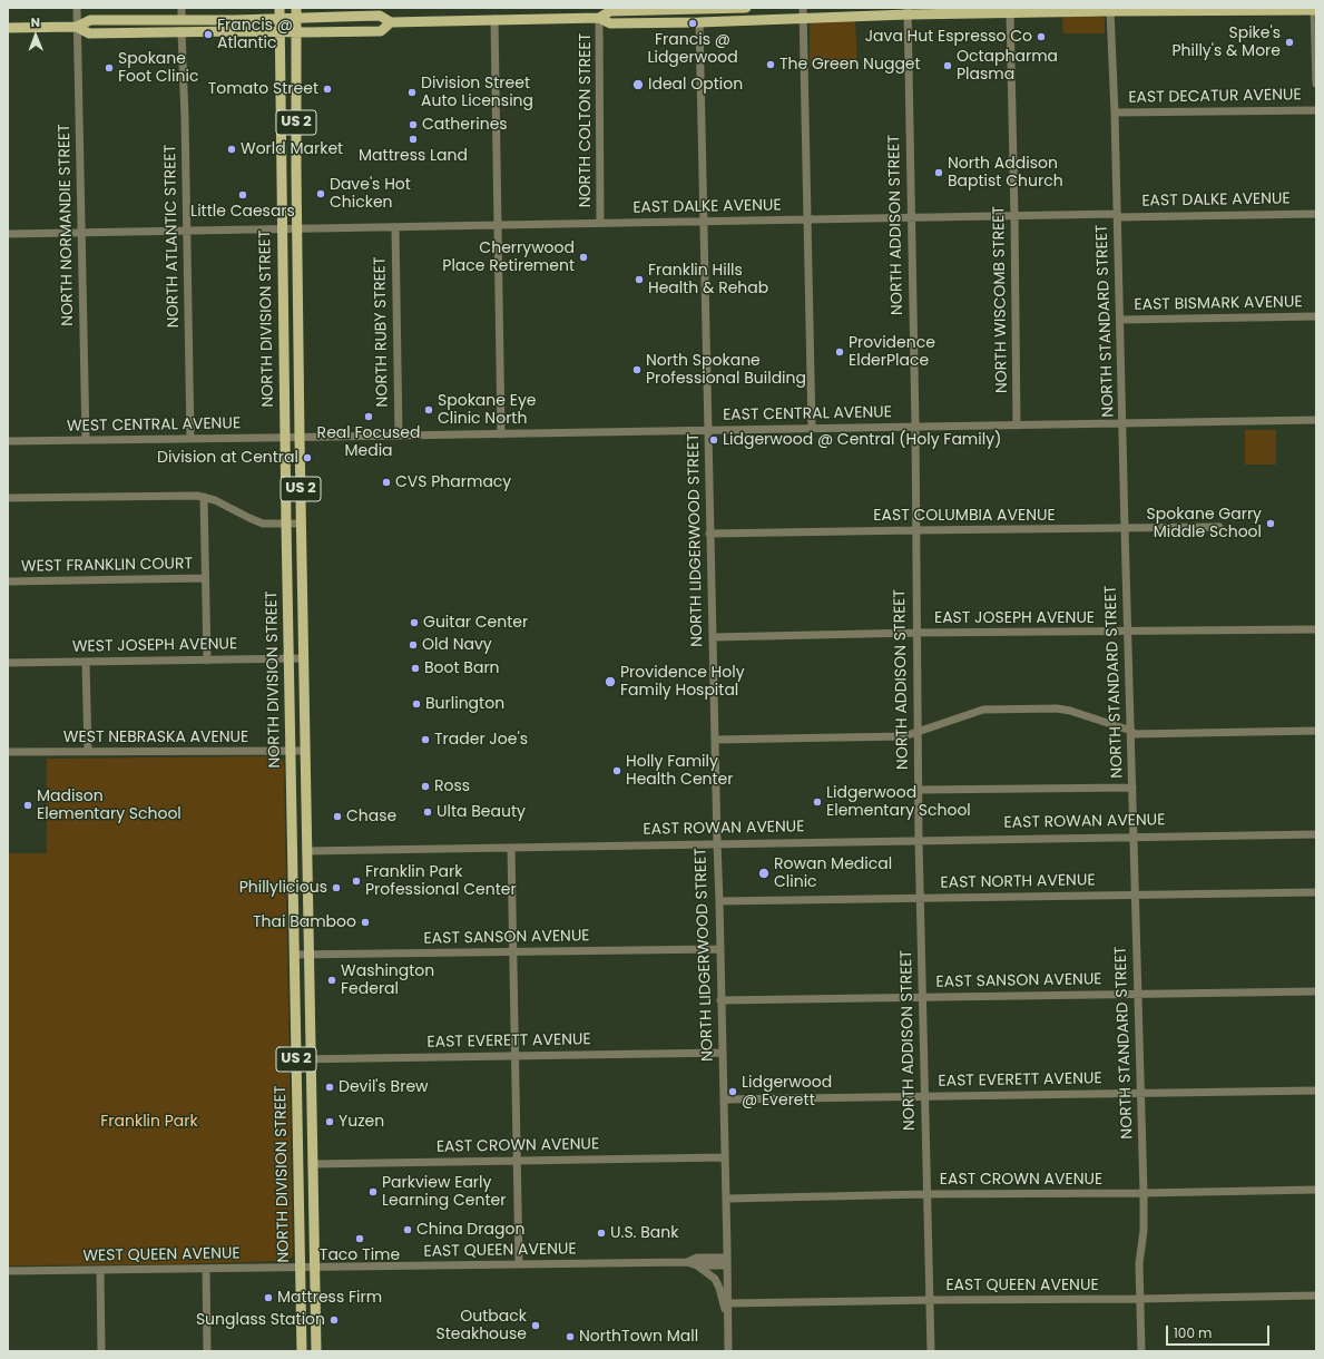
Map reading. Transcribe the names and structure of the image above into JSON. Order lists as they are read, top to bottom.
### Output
{
  "streets": {
    "main road": ["US 2", "NORTH DIVISION STREET", "EAST ROWAN AVENUE"],
    "street": [
      "EAST DECATUR AVENUE",
      "NORTH COLTON STREET",
      "EAST DALKE AVENUE",
      "NORTH NORMANDIE STREET",
      "NORTH ADDISON STREET",
      "NORTH ATLANTIC STREET",
      "NORTH WISCOMB STREET",
      "EAST BISMARK AVENUE",
      "NORTH STANDARD STREET",
      "NORTH RUBY STREET",
      "EAST CENTRAL AVENUE",
      "WEST CENTRAL AVENUE",
      "EAST COLUMBIA AVENUE",
      "NORTH LIDGERWOOD STREET",
      "WEST FRANKLIN COURT",
      "EAST JOSEPH AVENUE",
      "WEST JOSEPH AVENUE",
      "WEST NEBRASKA AVENUE",
      "EAST NORTH AVENUE",
      "EAST SANSON AVENUE",
      "EAST EVERETT AVENUE",
      "EAST CROWN AVENUE",
      "EAST QUEEN AVENUE",
      "WEST QUEEN AVENUE"
    ]
  },
  "crossings": [
    ["EAST DECATUR AVENUE", "NORTH STANDARD STREET"],
    ["NORTH COLTON STREET", "EAST DALKE AVENUE"],
    ["EAST DALKE AVENUE", "NORTH NORMANDIE STREET"],
    ["EAST DALKE AVENUE", "NORTH ADDISON STREET"],
    ["EAST DALKE AVENUE", "NORTH ATLANTIC STREET"],
    ["EAST DALKE AVENUE", "NORTH WISCOMB STREET"],
    ["EAST DALKE AVENUE", "NORTH DIVISION STREET"],
    ["EAST DALKE AVENUE", "NORTH STANDARD STREET"],
    ["EAST DALKE AVENUE", "NORTH RUBY STREET"],
    ["EAST DALKE AVENUE", "NORTH LIDGERWOOD STREET"],
    ["NORTH NORMANDIE STREET", "WEST CENTRAL AVENUE"],
    ["NORTH ADDISON STREET", "EAST CENTRAL AVENUE"],
    ["NORTH ADDISON STREET", "EAST COLUMBIA AVENUE"],
    ["NORTH ADDISON STREET", "EAST JOSEPH AVENUE"],
    ["NORTH ADDISON STREET", "EAST ROWAN AVENUE"],
    ["NORTH ADDISON STREET", "EAST NORTH AVENUE"],
    ["NORTH ADDISON STREET", "EAST SANSON AVENUE"],
    ["NORTH ADDISON STREET", "EAST EVERETT AVENUE"],
    ["NORTH ADDISON STREET", "EAST CROWN AVENUE"],
    ["NORTH ADDISON STREET", "EAST QUEEN AVENUE"],
    ["NORTH ATLANTIC STREET", "WEST CENTRAL AVENUE"],
    ["NORTH WISCOMB STREET", "EAST CENTRAL AVENUE"],
    ["EAST BISMARK AVENUE", "NORTH STANDARD STREET"],
    ["NORTH DIVISION STREET", "EAST CENTRAL AVENUE"],
    ["NORTH DIVISION STREET", "WEST CENTRAL AVENUE"],
    ["NORTH DIVISION STREET", "WEST JOSEPH AVENUE"],
    ["NORTH DIVISION STREET", "WEST NEBRASKA AVENUE"],
    ["NORTH DIVISION STREET", "EAST ROWAN AVENUE"],
    ["NORTH DIVISION STREET", "EAST SANSON AVENUE"],
    ["NORTH DIVISION STREET", "EAST EVERETT AVENUE"],
    ["NORTH DIVISION STREET", "EAST CROWN AVENUE"],
    ["NORTH DIVISION STREET", "EAST QUEEN AVENUE"],
    ["NORTH DIVISION STREET", "WEST QUEEN AVENUE"],
    ["NORTH STANDARD STREET", "EAST CENTRAL AVENUE"],
    ["NORTH STANDARD STREET", "EAST COLUMBIA AVENUE"],
    ["NORTH STANDARD STREET", "EAST JOSEPH AVENUE"],
    ["NORTH STANDARD STREET", "EAST ROWAN AVENUE"],
    ["NORTH STANDARD STREET", "EAST NORTH AVENUE"],
    ["NORTH STANDARD STREET", "EAST SANSON AVENUE"],
    ["NORTH STANDARD STREET", "EAST EVERETT AVENUE"],
    ["NORTH STANDARD STREET", "EAST CROWN AVENUE"],
    ["NORTH STANDARD STREET", "EAST QUEEN AVENUE"],
    ["NORTH RUBY STREET", "EAST CENTRAL AVENUE"],
    ["EAST CENTRAL AVENUE", "WEST CENTRAL AVENUE"],
    ["EAST CENTRAL AVENUE", "NORTH LIDGERWOOD STREET"],
    ["EAST COLUMBIA AVENUE", "NORTH LIDGERWOOD STREET"],
    ["NORTH LIDGERWOOD STREET", "EAST JOSEPH AVENUE"],
    ["NORTH LIDGERWOOD STREET", "EAST ROWAN AVENUE"],
    ["NORTH LIDGERWOOD STREET", "EAST NORTH AVENUE"],
    ["NORTH LIDGERWOOD STREET", "EAST SANSON AVENUE"],
    ["NORTH LIDGERWOOD STREET", "EAST EVERETT AVENUE"],
    ["NORTH LIDGERWOOD STREET", "EAST CROWN AVENUE"],
    ["NORTH LIDGERWOOD STREET", "EAST QUEEN AVENUE"],
    ["EAST QUEEN AVENUE", "WEST QUEEN AVENUE"]
  ],
  "parks": ["Franklin Park"],
  "places": [
    "Francis @ Lidgerwood",
    "Francis @ Atlantic",
    "Java Hut Espresso Co",
    "Spike's Philly's & More",
    "The Green Nugget",
    "Octapharma Plasma",
    "Spokane Foot Clinic",
    "Ideal Option",
    "Tomato Street",
    "Division Street Auto Licensing",
    "Catherines",
    "Mattress Land",
    "World Market",
    "North Addison Baptist Church",
    "Dave's Hot Chicken",
    "Little Caesars",
    "Cherrywood Place Retirement",
    "Franklin Hills Health & Rehab",
    "Providence ElderPlace",
    "North Spokane Professional Building",
    "Spokane Eye Clinic North",
    "Real Focused Media",
    "Lidgerwood @ Central (Holy Family)",
    "Division at Central",
    "CVS Pharmacy",
    "Spokane Garry Middle School",
    "Guitar Center",
    "Old Navy",
    "Boot Barn",
    "Providence Holy Family Hospital",
    "Burlington",
    "Trader Joe's",
    "Holly Family Health Center",
    "Ross",
    "Lidgerwood Elementary School",
    "Madison Elementary School",
    "Ulta Beauty",
    "Chase",
    "Rowan Medical Clinic",
    "Franklin Park Professional Center",
    "Phillylicious",
    "Thai Bamboo",
    "Washington Federal",
    "Devil's Brew",
    "Lidgerwood @ Everett",
    "Yuzen",
    "Parkview Early Learning Center",
    "China Dragon",
    "U.S. Bank",
    "Taco Time",
    "Mattress Firm",
    "Sunglass Station",
    "Outback Steakhouse",
    "NorthTown Mall"
  ],
  "scale_bar": "100 m",
  "north": "top"
}
